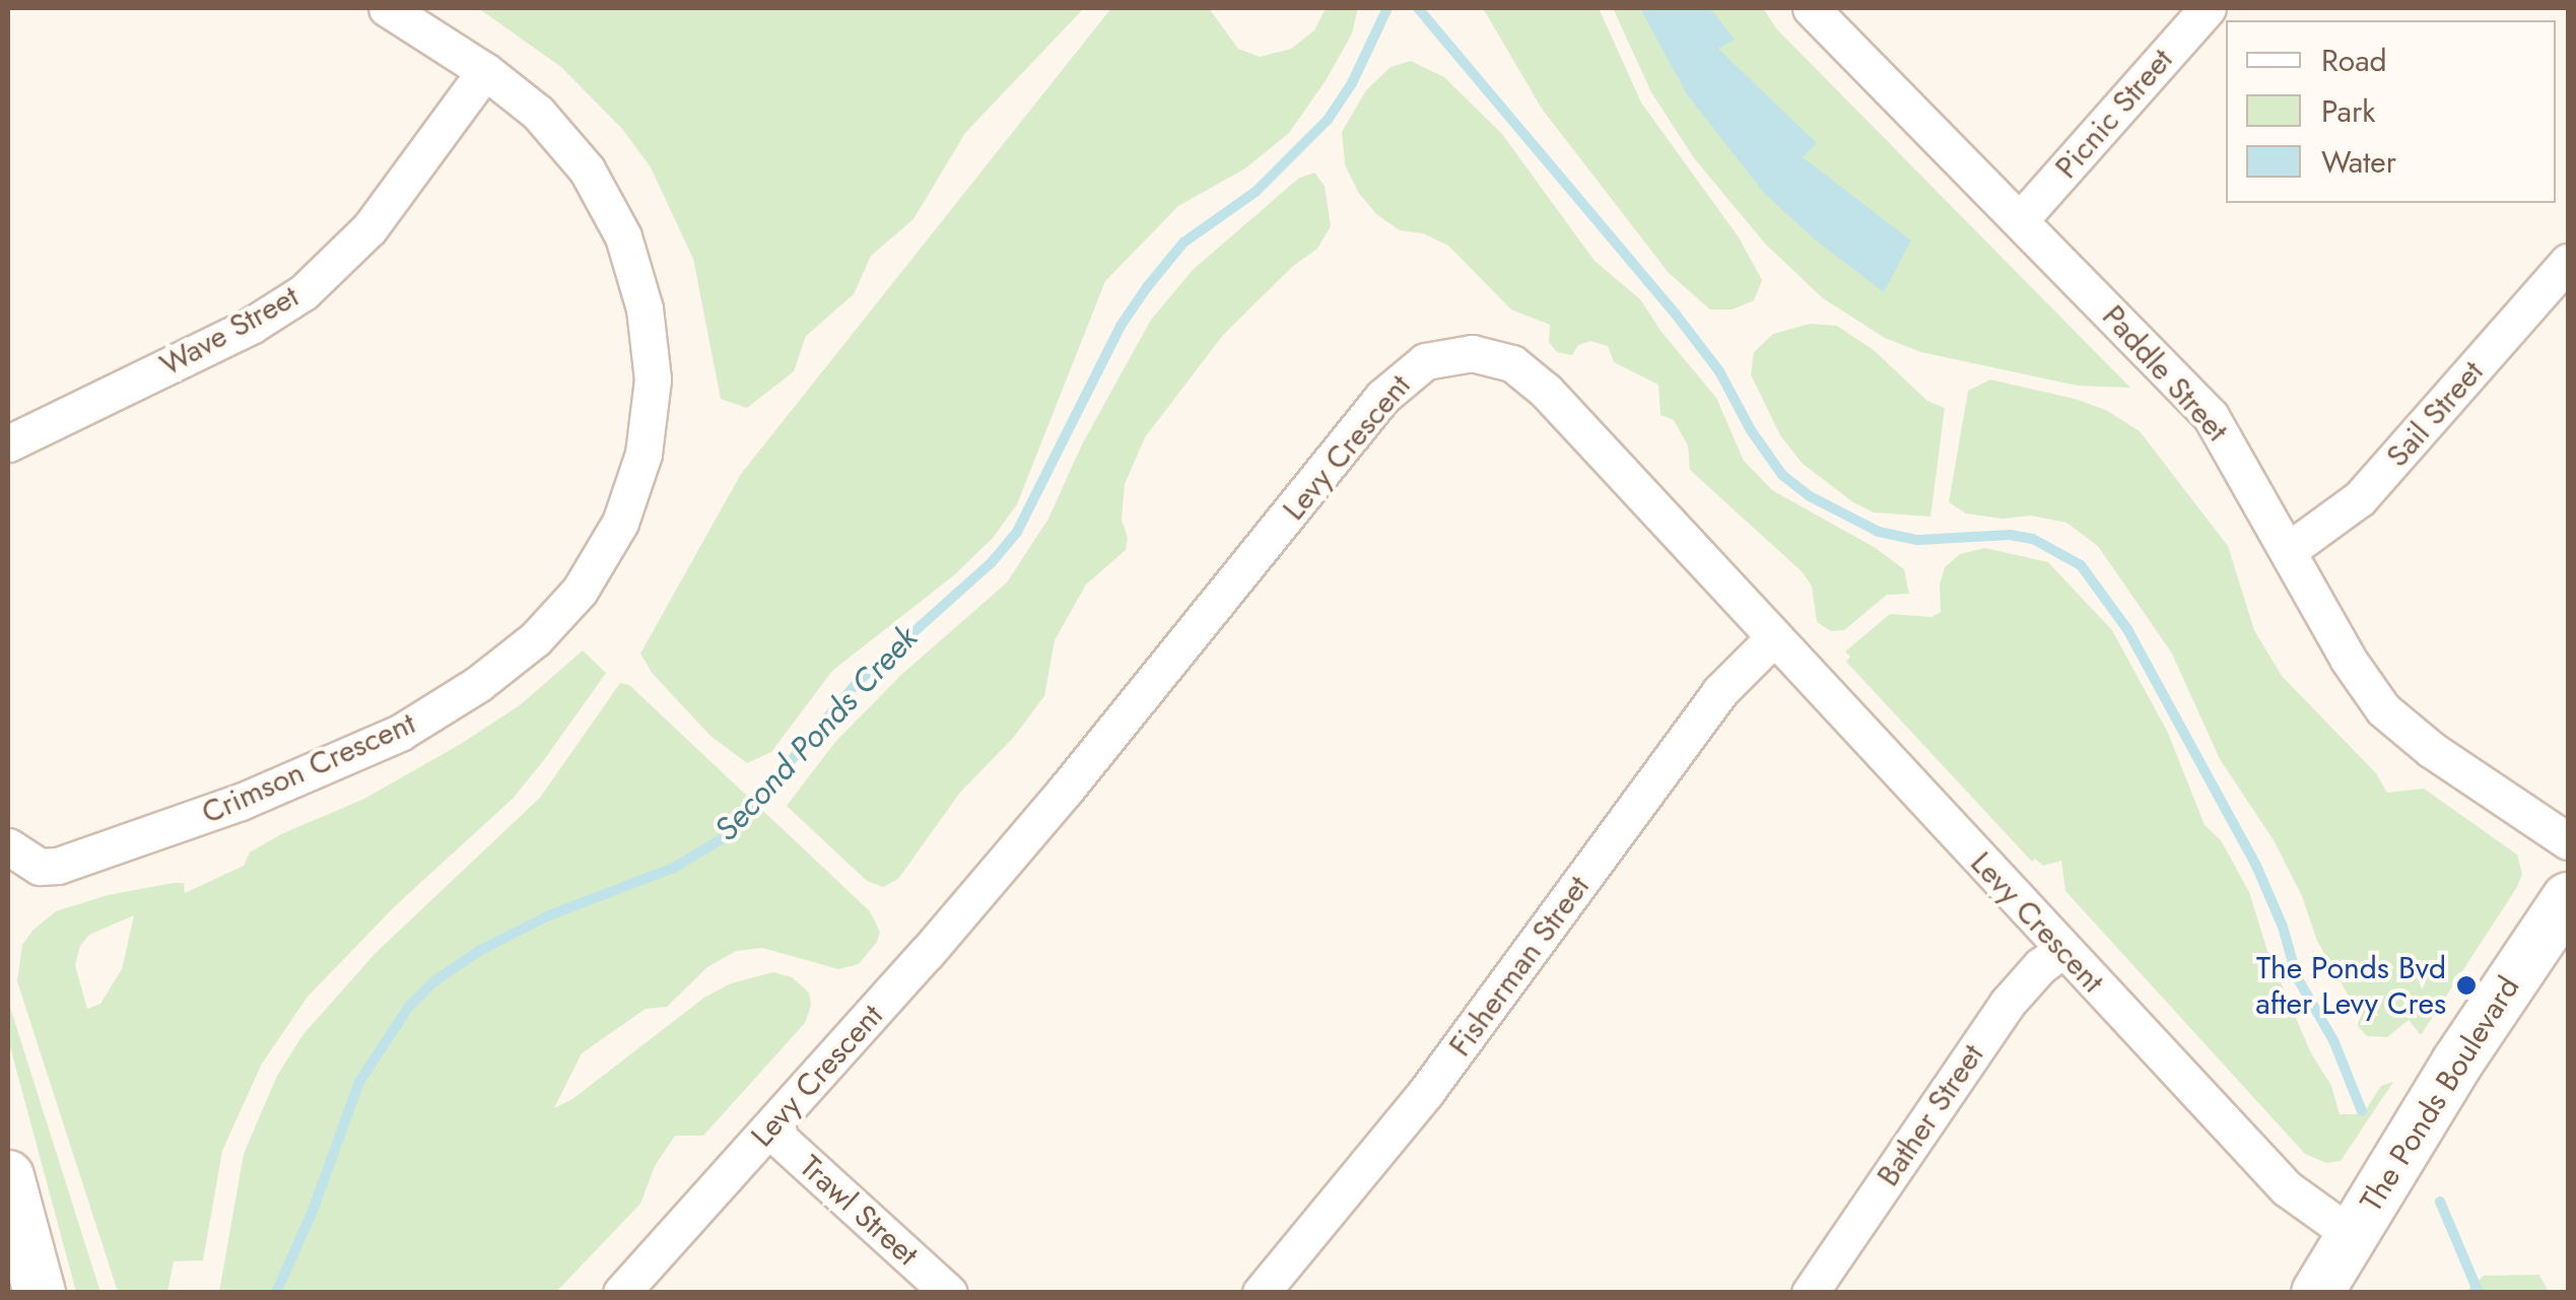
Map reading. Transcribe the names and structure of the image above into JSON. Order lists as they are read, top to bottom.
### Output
{
  "streets": {
    "street": [
      "Picnic Street",
      "Wave Street",
      "Paddle Street",
      "Sail Street",
      "Levy Crescent",
      "Crimson Crescent",
      "Fisherman Street",
      "The Ponds Boulevard",
      "Bather Street",
      "Trawl Street"
    ]
  },
  "crossings": [
    ["Picnic Street", "Paddle Street"],
    ["Wave Street", "Crimson Crescent"],
    ["Paddle Street", "Sail Street"],
    ["Levy Crescent", "Fisherman Street"],
    ["Levy Crescent", "The Ponds Boulevard"],
    ["Levy Crescent", "Bather Street"],
    ["Levy Crescent", "Trawl Street"]
  ],
  "water": ["Second Ponds Creek"],
  "places": ["The Ponds Bvd after Levy Cres"],
  "legend": ["Road", "Park", "Water"]
}
